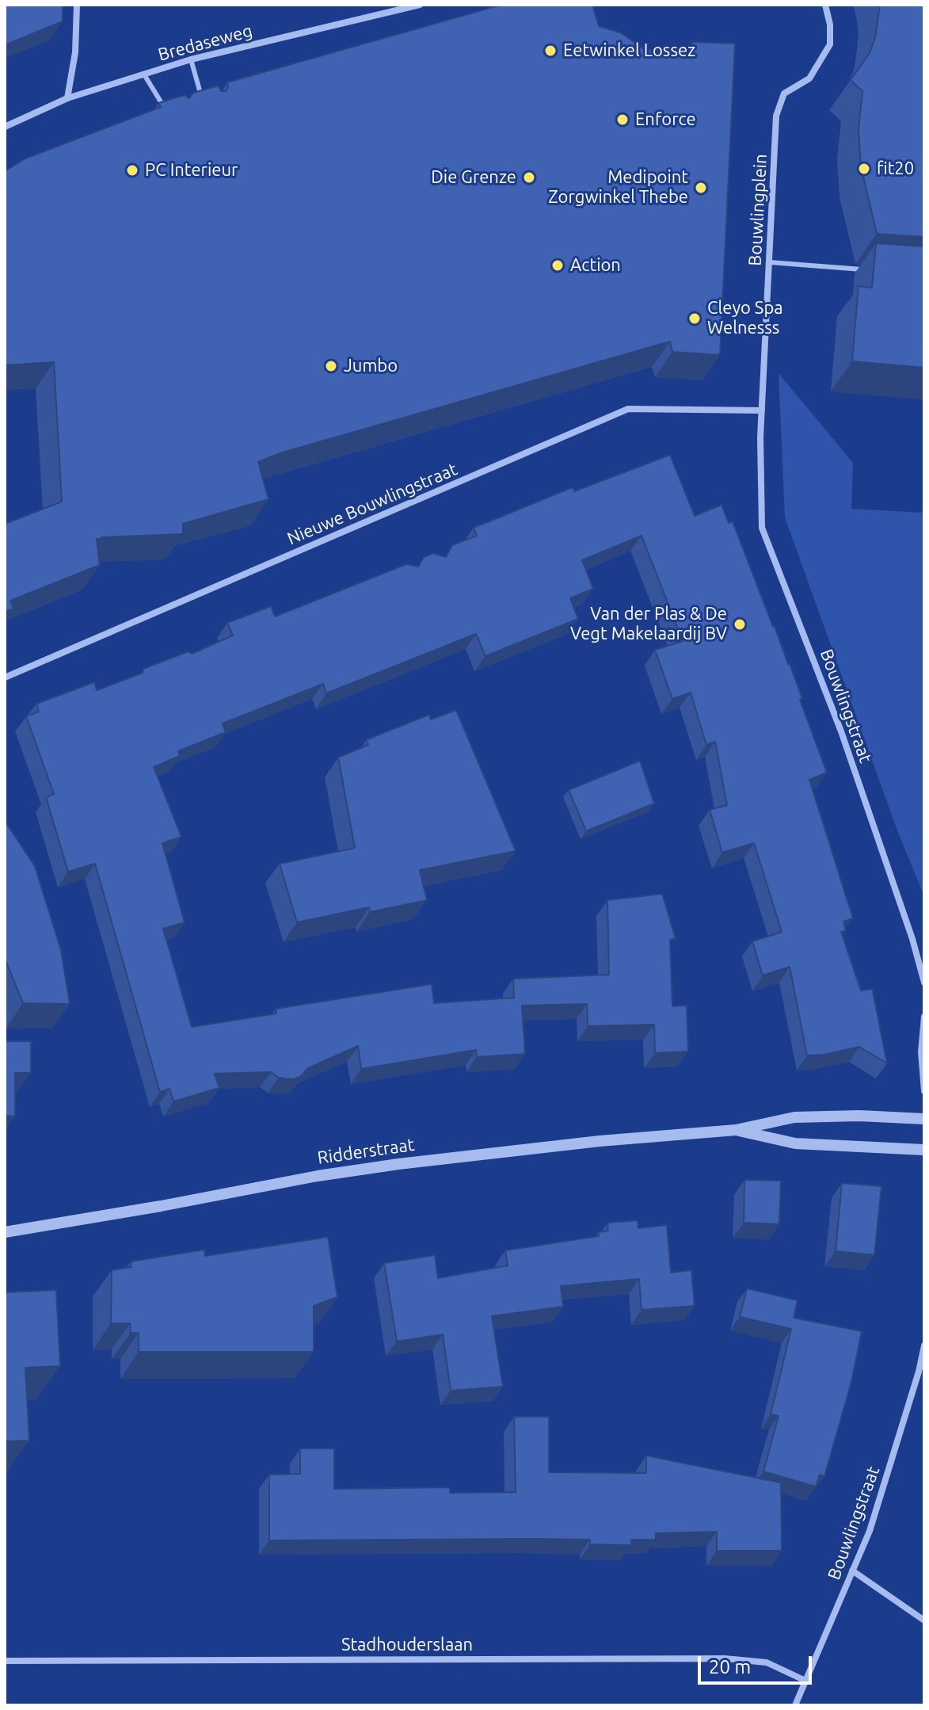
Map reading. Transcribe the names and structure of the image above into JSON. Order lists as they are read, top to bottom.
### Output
{
  "streets": {
    "street": [
      "Bredaseweg",
      "Bouwlingplein",
      "Nieuwe Bouwlingstraat",
      "Bouwlingstraat",
      "Ridderstraat",
      "Stadhouderslaan"
    ]
  },
  "crossings": [
    ["Bouwlingplein", "Nieuwe Bouwlingstraat"],
    ["Bouwlingplein", "Bouwlingstraat"],
    ["Bouwlingstraat", "Stadhouderslaan"]
  ],
  "places": [
    "Eetwinkel Lossez",
    "Enforce",
    "fit20",
    "PC Interieur",
    "Die Grenze",
    "Medipoint Zorgwinkel Thebe",
    "Action",
    "Cleyo Spa Welnesss",
    "Jumbo",
    "Van der Plas & De Vegt Makelaardij BV"
  ],
  "scale_bar": "20 m"
}
